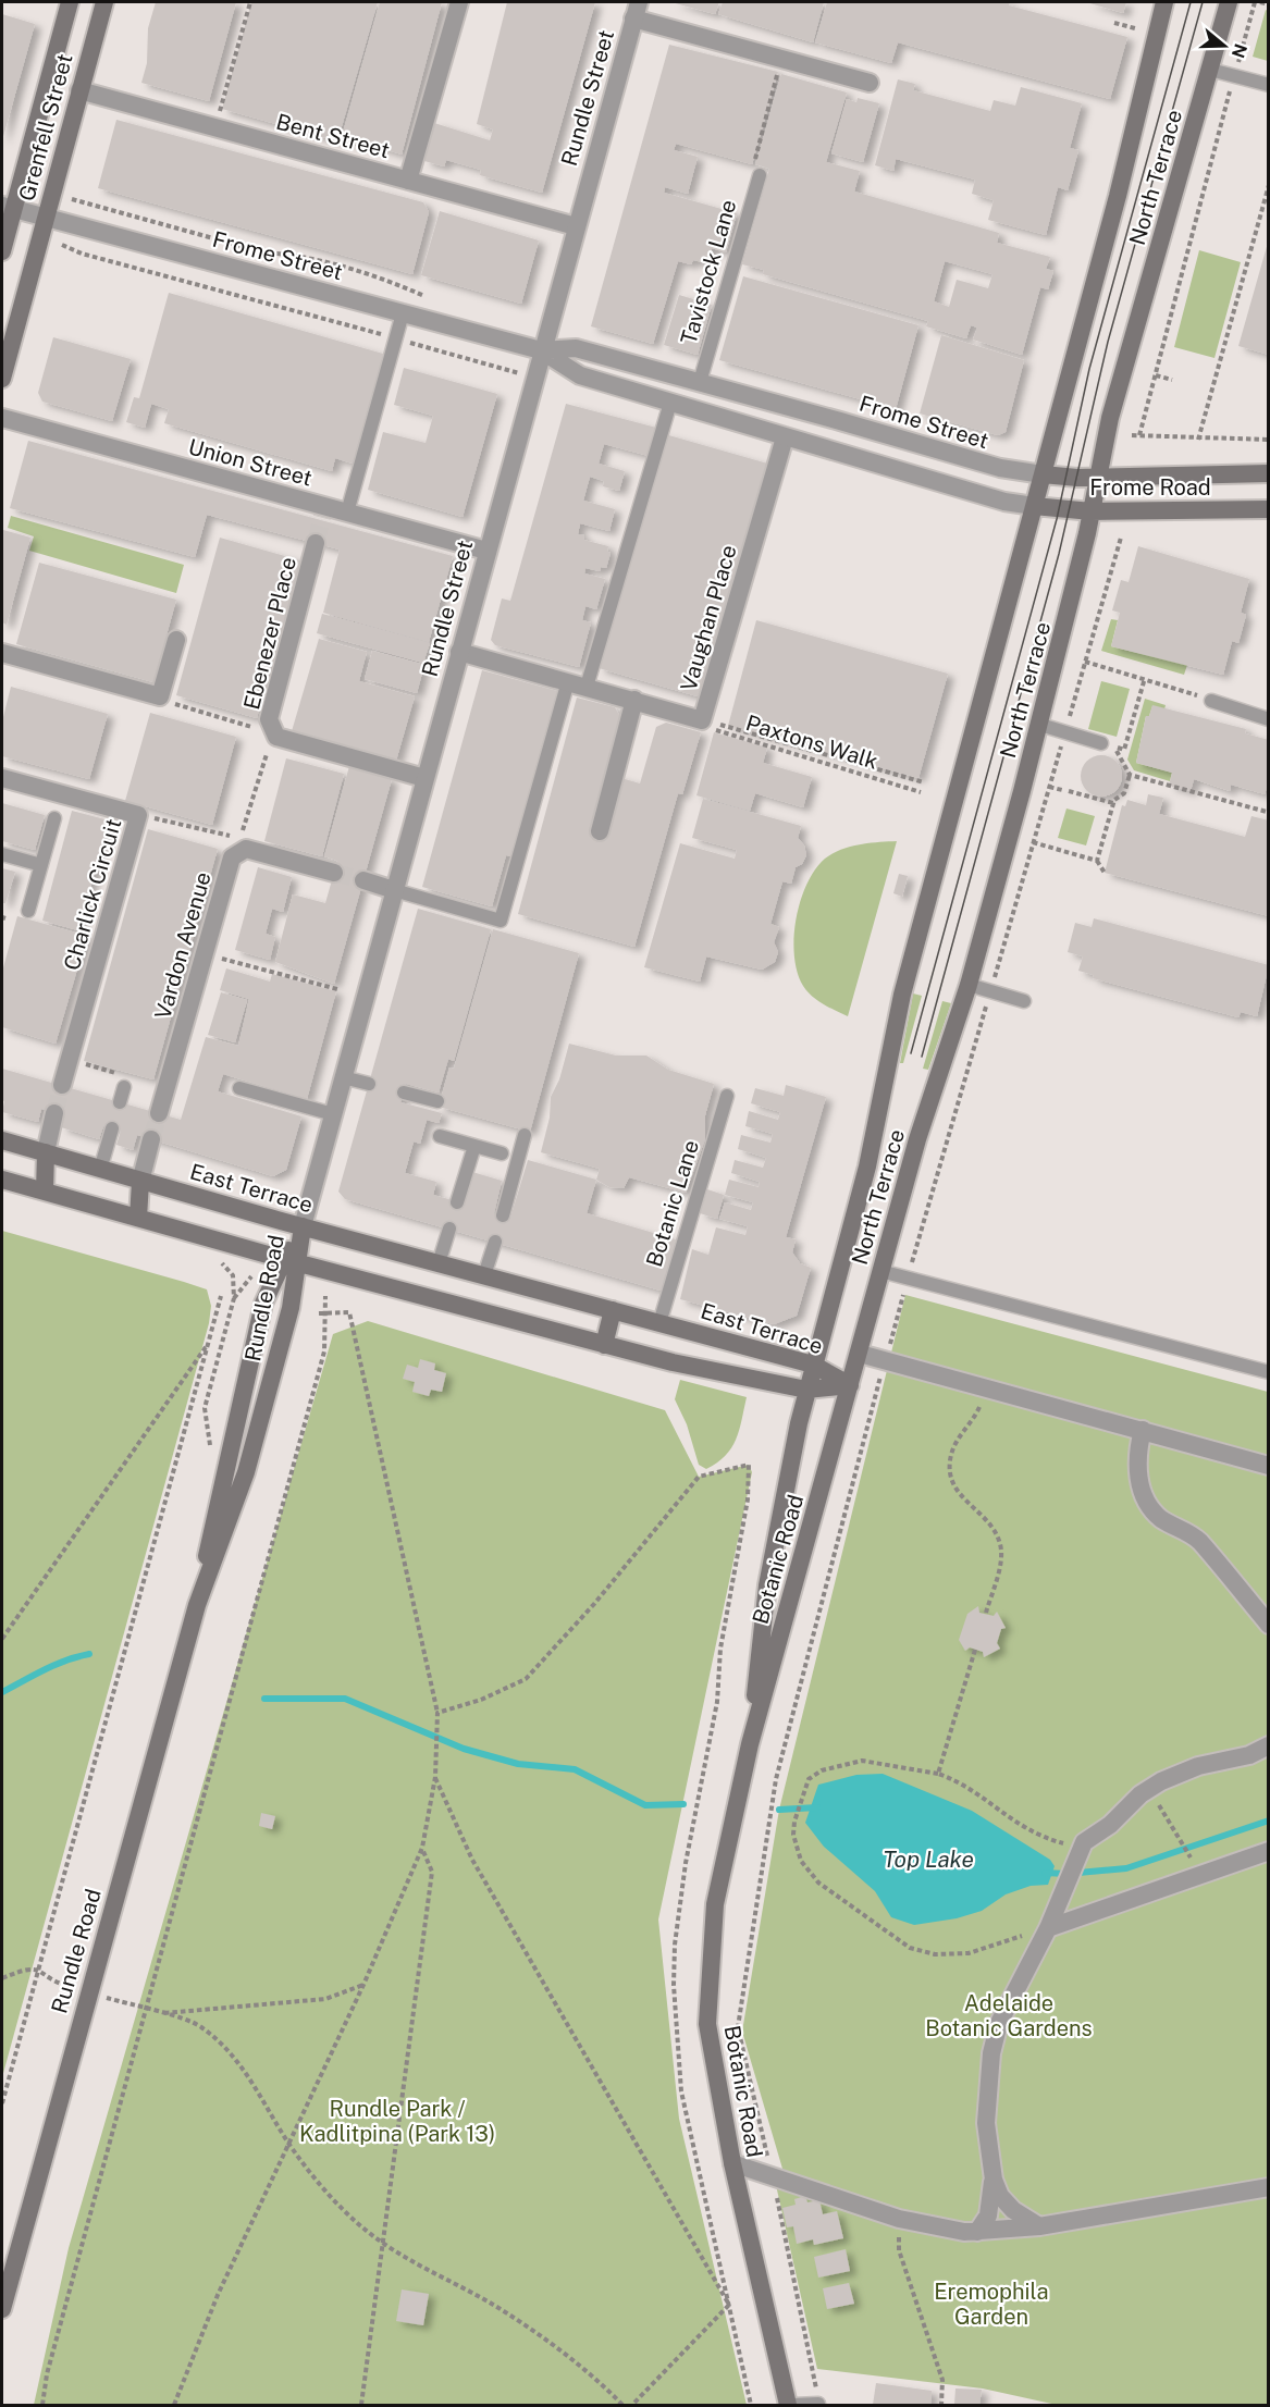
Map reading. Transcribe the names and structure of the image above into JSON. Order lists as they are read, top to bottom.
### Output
{
  "streets": {
    "main road": [
      "Grenfell Street",
      "North Terrace",
      "Frome Road",
      "East Terrace",
      "Rundle Road",
      "Botanic Road"
    ],
    "street": [
      "Rundle Street",
      "Bent Street",
      "Frome Street",
      "Union Street",
      "Vaughan Place",
      "Ebenezer Place",
      "Charlick Circuit",
      "Vardon Avenue"
    ],
    "lane": ["Tavistock Lane", "Botanic Lane"],
    "path": ["Paxtons Walk"]
  },
  "crossings": [
    ["Rundle Street", "Bent Street"],
    ["Rundle Street", "Frome Street"],
    ["Rundle Street", "Union Street"],
    ["Rundle Street", "Vaughan Place"],
    ["Rundle Street", "Ebenezer Place"],
    ["Rundle Street", "East Terrace"],
    ["Rundle Street", "Rundle Road"],
    ["Grenfell Street", "Bent Street"],
    ["Grenfell Street", "Frome Street"],
    ["North Terrace", "Frome Street"],
    ["North Terrace", "Frome Road"],
    ["North Terrace", "East Terrace"],
    ["North Terrace", "Botanic Road"],
    ["Frome Street", "Tavistock Lane"],
    ["Frome Street", "Frome Road"],
    ["Frome Street", "Vaughan Place"],
    ["East Terrace", "Botanic Lane"],
    ["East Terrace", "Rundle Road"],
    ["East Terrace", "Botanic Road"]
  ],
  "water": ["Top Lake"],
  "parks": ["Adelaide Botanic Gardens", "Rundle Park / Kadlitpina (Park 13)", "Eremophila Garden"],
  "north": "right"
}
